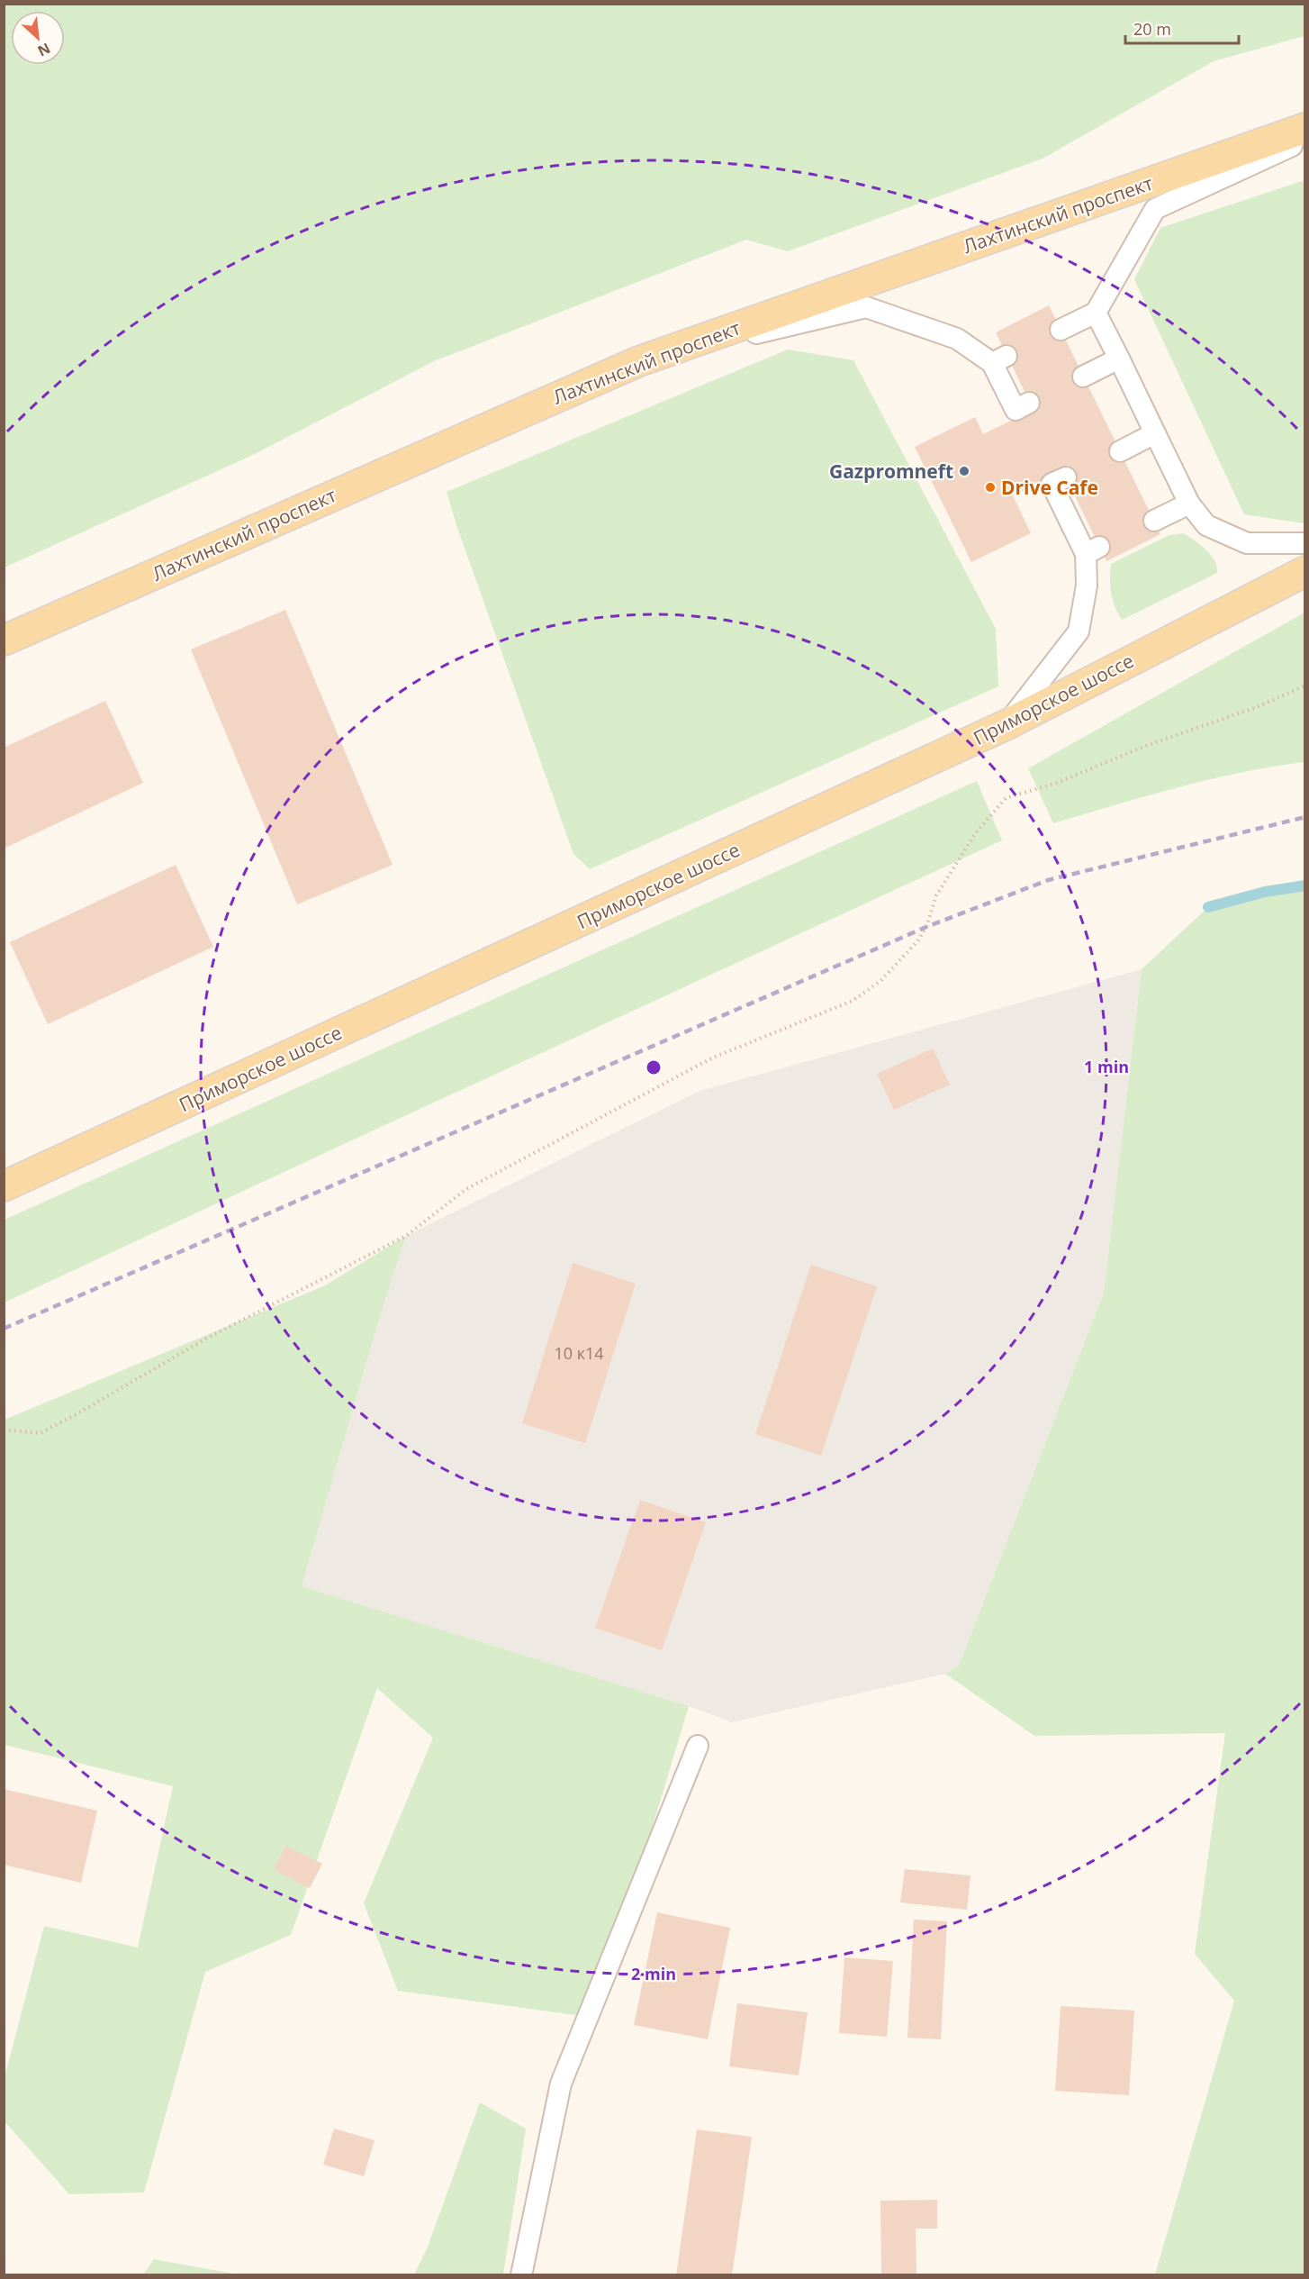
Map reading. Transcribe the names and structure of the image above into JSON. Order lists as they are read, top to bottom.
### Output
{
  "streets": {
    "main road": ["Лахтинский проспект", "Приморское шоссе"]
  },
  "places": ["Gazpromneft", "Drive Cafe"],
  "house_numbers": ["10 к14"],
  "scale_bar": "20 m",
  "north": "bottom right",
  "rings": ["1 min", "2 min"]
}
